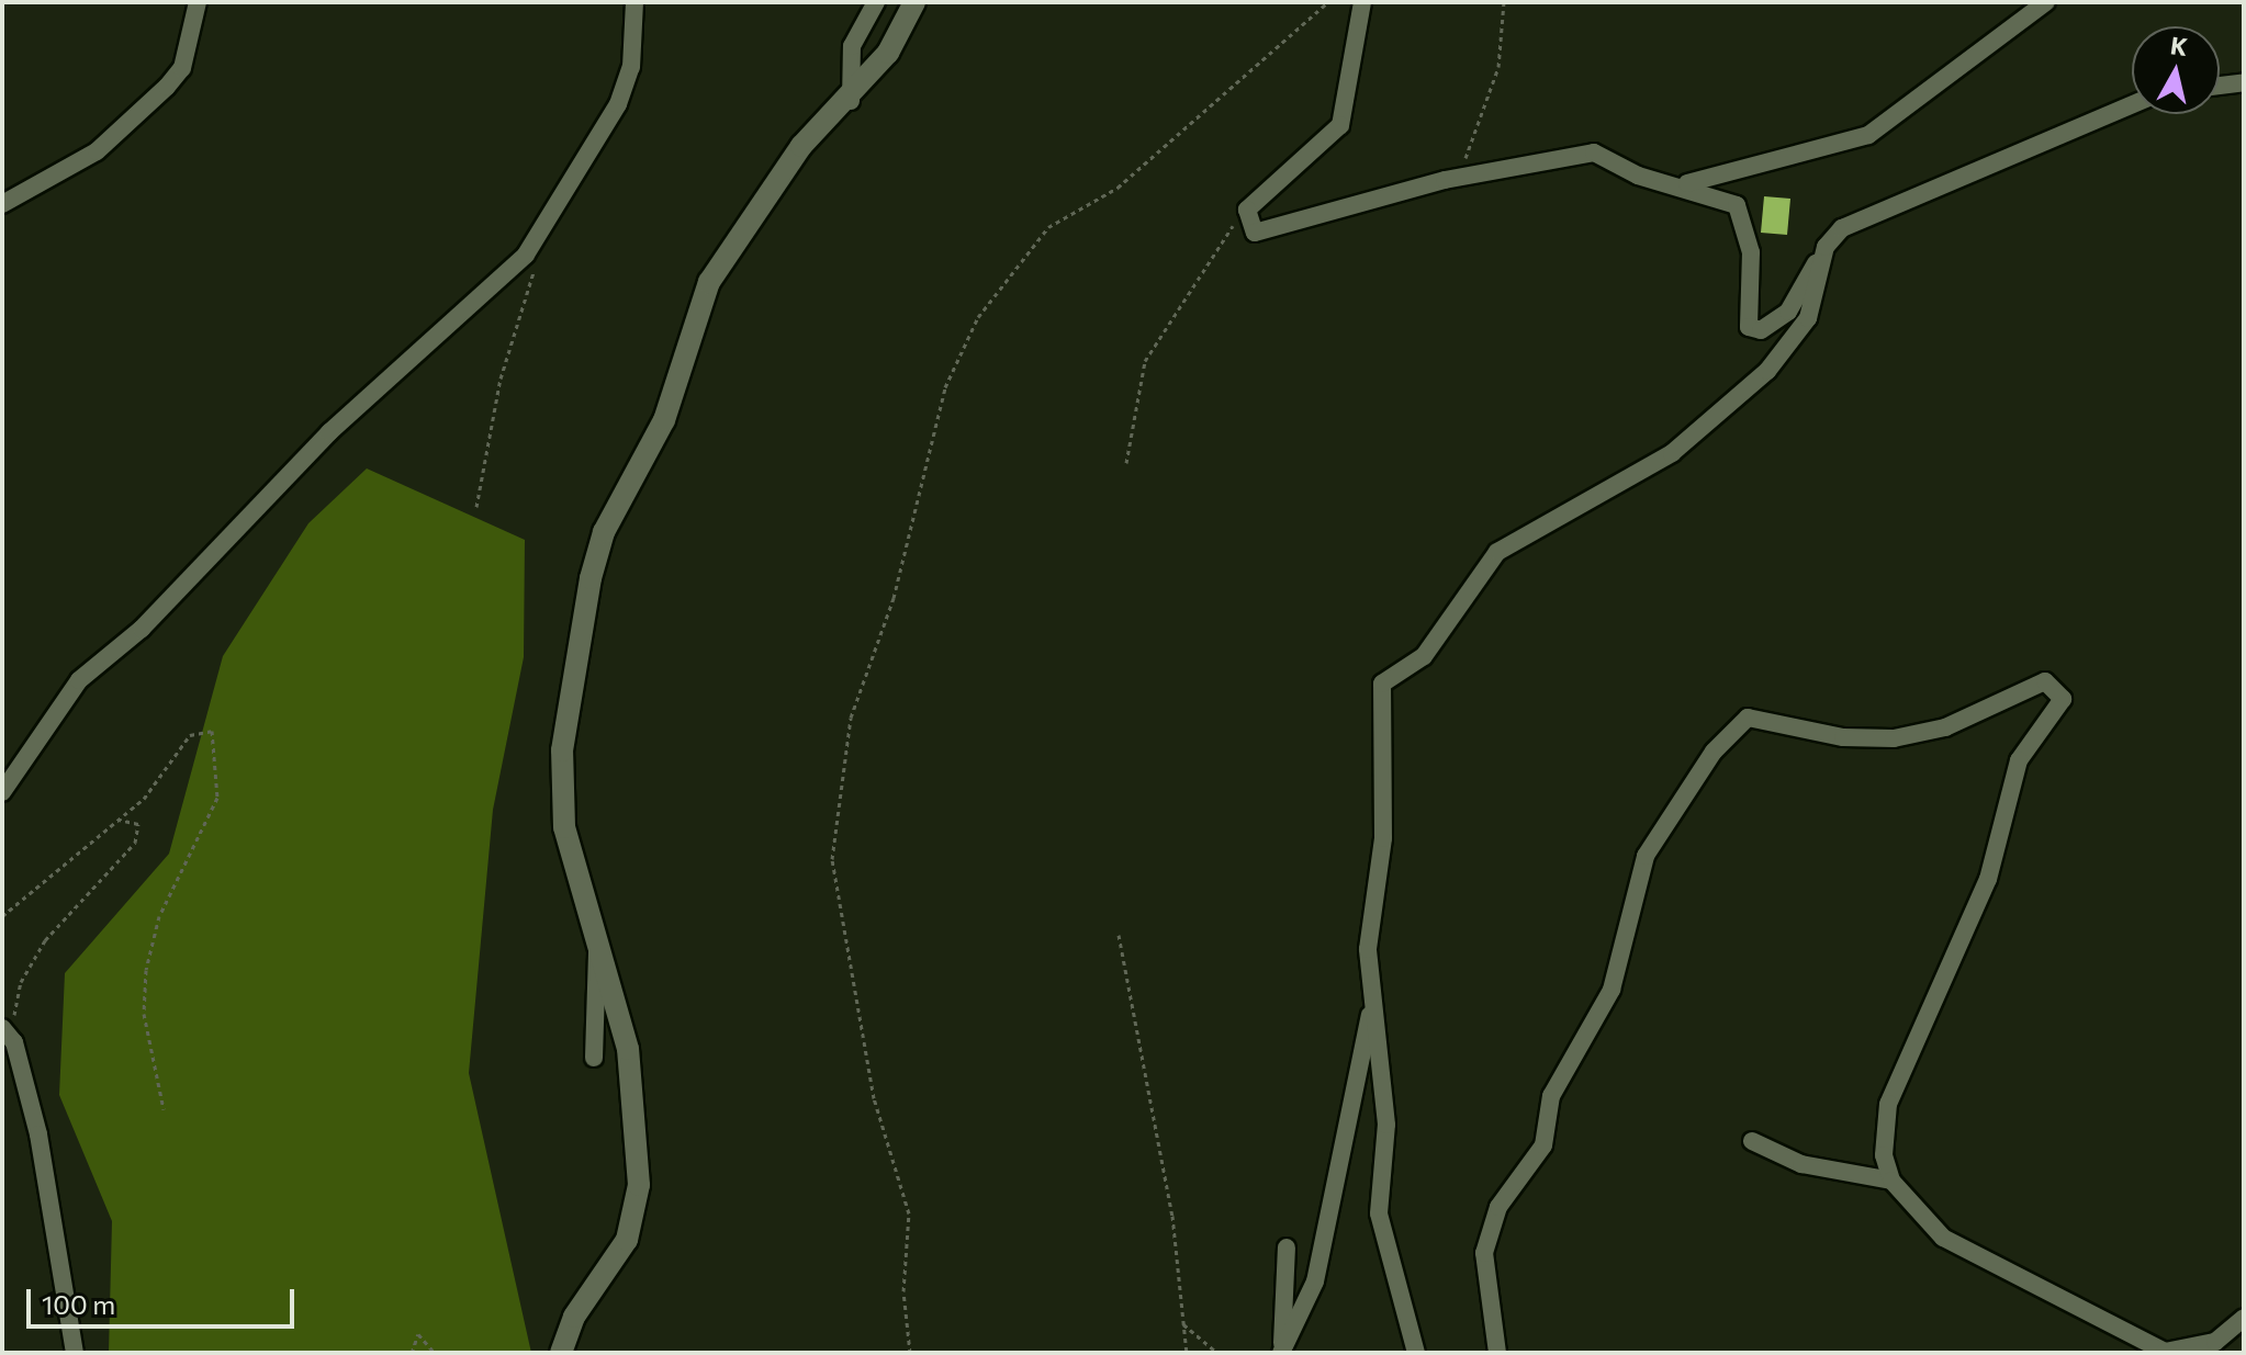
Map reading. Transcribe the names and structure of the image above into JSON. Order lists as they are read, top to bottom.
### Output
{
  "scale_bar": "100 m",
  "north": "top"
}
